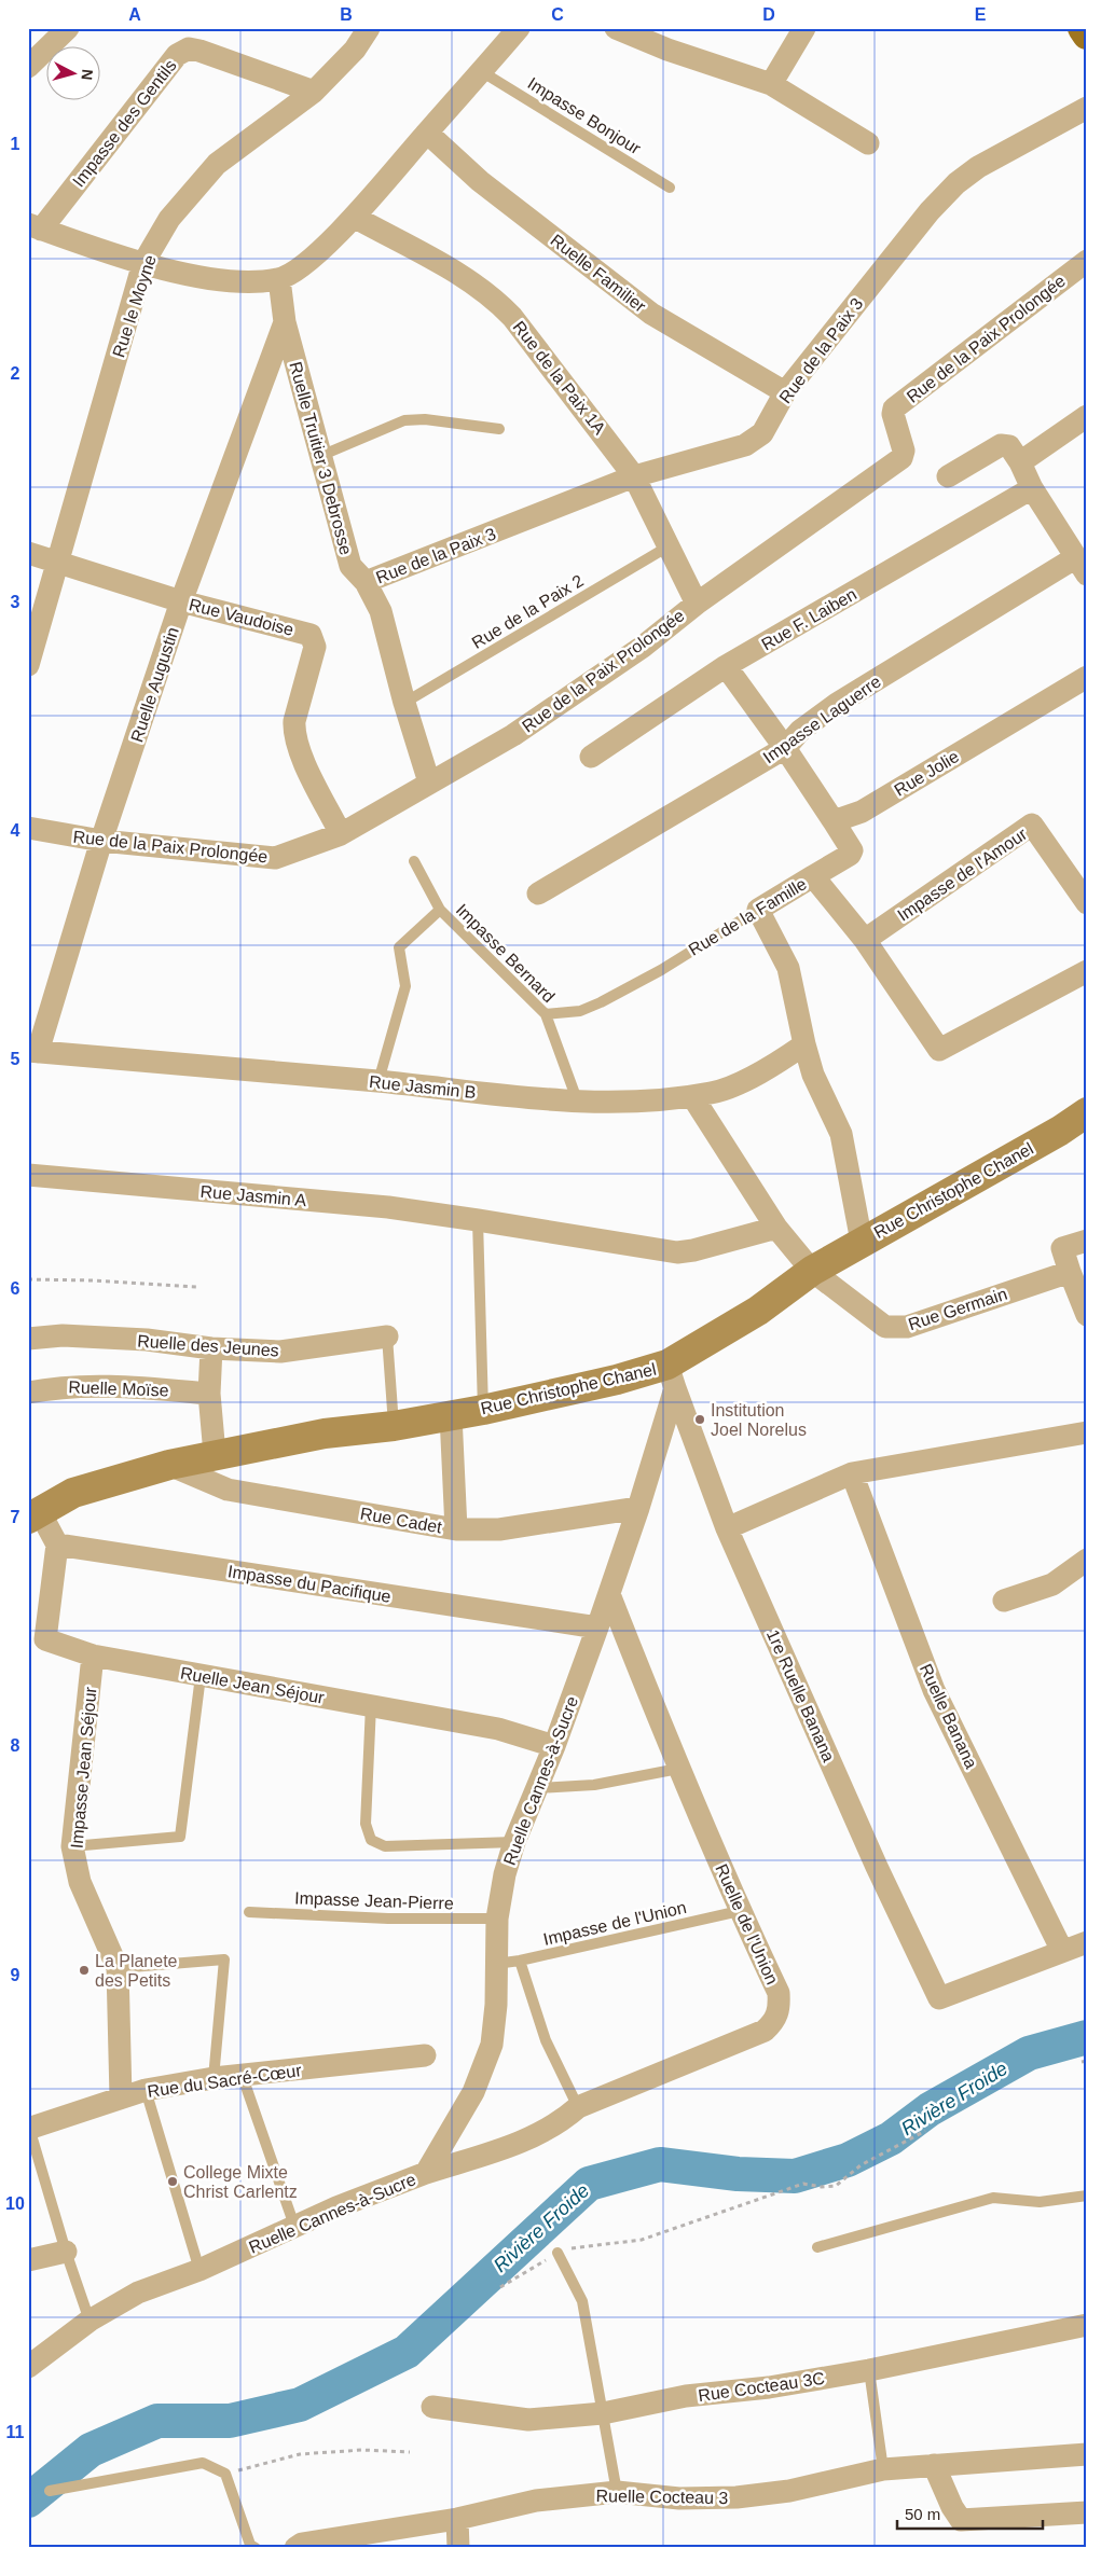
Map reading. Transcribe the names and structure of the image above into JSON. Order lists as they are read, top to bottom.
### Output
{
  "streets": {
    "street": [
      "Impasse des Gentils",
      "Ruelle Familier",
      "Rue le Moyne",
      "Rue de la Paix Prolongée",
      "Rue de la Paix 3",
      "Rue de la Paix 1A",
      "Ruelle Truitier 3 Debrosse",
      "Rue Vaudoise",
      "Rue F. Laiben",
      "Ruelle Augustin",
      "Impasse Laguerre",
      "Rue Jolie",
      "Impasse de l'Amour",
      "Rue de la Famille",
      "Rue Jasmin B",
      "Rue Christophe Chanel",
      "Rue Jasmin A",
      "Rue Germain",
      "Ruelle des Jeunes",
      "Ruelle Moïse",
      "Rue Cadet",
      "Impasse du Pacifique",
      "Ruelle Jean Séjour",
      "1re Ruelle Banana",
      "Ruelle Banana",
      "Impasse Jean Séjour",
      "Ruelle Cannes-à-Sucre",
      "Ruelle de l'Union",
      "Rue du Sacré-Cœur",
      "Rue Cocteau 3C",
      "Ruelle Cocteau 3"
    ],
    "lane": [
      "Impasse Bonjour",
      "Rue de la Paix 2",
      "Impasse Bernard",
      "Impasse Jean-Pierre",
      "Impasse de l'Union"
    ]
  },
  "crossings": [
    ["Impasse des Gentils", "Rue le Moyne"],
    ["Ruelle Familier", "Rue de la Paix 3"],
    ["Rue le Moyne", "Rue Vaudoise"],
    ["Rue de la Paix Prolongée", "Rue de la Paix 1A"],
    ["Rue de la Paix Prolongée", "Ruelle Truitier 3 Debrosse"],
    ["Rue de la Paix Prolongée", "Rue Vaudoise"],
    ["Rue de la Paix Prolongée", "Ruelle Augustin"],
    ["Rue de la Paix 3", "Rue de la Paix 1A"],
    ["Rue de la Paix 3", "Ruelle Truitier 3 Debrosse"],
    ["Rue de la Paix 1A", "Rue de la Paix 2"],
    ["Ruelle Truitier 3 Debrosse", "Rue de la Paix 2"],
    ["Ruelle Truitier 3 Debrosse", "Ruelle Augustin"],
    ["Rue Vaudoise", "Ruelle Augustin"],
    ["Ruelle Augustin", "Rue Jasmin B"],
    ["Impasse de l'Amour", "Rue de la Famille"],
    ["Rue de la Famille", "Impasse Bernard"],
    ["Impasse Bernard", "Rue Jasmin B"],
    ["Rue Jasmin B", "Rue Germain"],
    ["Rue Christophe Chanel", "Rue Germain"],
    ["Rue Christophe Chanel", "Rue Cadet"],
    ["Rue Christophe Chanel", "1re Ruelle Banana"],
    ["Rue Christophe Chanel", "Ruelle Cannes-à-Sucre"],
    ["Rue Jasmin A", "Rue Germain"],
    ["Rue Cadet", "Ruelle Cannes-à-Sucre"],
    ["Impasse du Pacifique", "Ruelle Jean Séjour"],
    ["Impasse du Pacifique", "Ruelle Cannes-à-Sucre"],
    ["Ruelle Jean Séjour", "Impasse Jean Séjour"],
    ["Ruelle Jean Séjour", "Ruelle Cannes-à-Sucre"],
    ["1re Ruelle Banana", "Ruelle Banana"],
    ["1re Ruelle Banana", "Ruelle Cannes-à-Sucre"],
    ["Impasse Jean Séjour", "Rue du Sacré-Cœur"],
    ["Ruelle Cannes-à-Sucre", "Impasse Jean-Pierre"],
    ["Ruelle Cannes-à-Sucre", "Impasse de l'Union"],
    ["Ruelle Cannes-à-Sucre", "Ruelle de l'Union"],
    ["Impasse de l'Union", "Ruelle de l'Union"]
  ],
  "water": ["Rivière Froide"],
  "places": ["Institution Joel Norelus", "La Planete des Petits", "College Mixte Christ Carlentz"],
  "scale_bar": "50 m",
  "north": "right",
  "grid": {
    "columns": [
      "A",
      "B",
      "C",
      "D",
      "E"
    ],
    "rows": [
      "1",
      "2",
      "3",
      "4",
      "5",
      "6",
      "7",
      "8",
      "9",
      "10",
      "11"
    ]
  }
}
